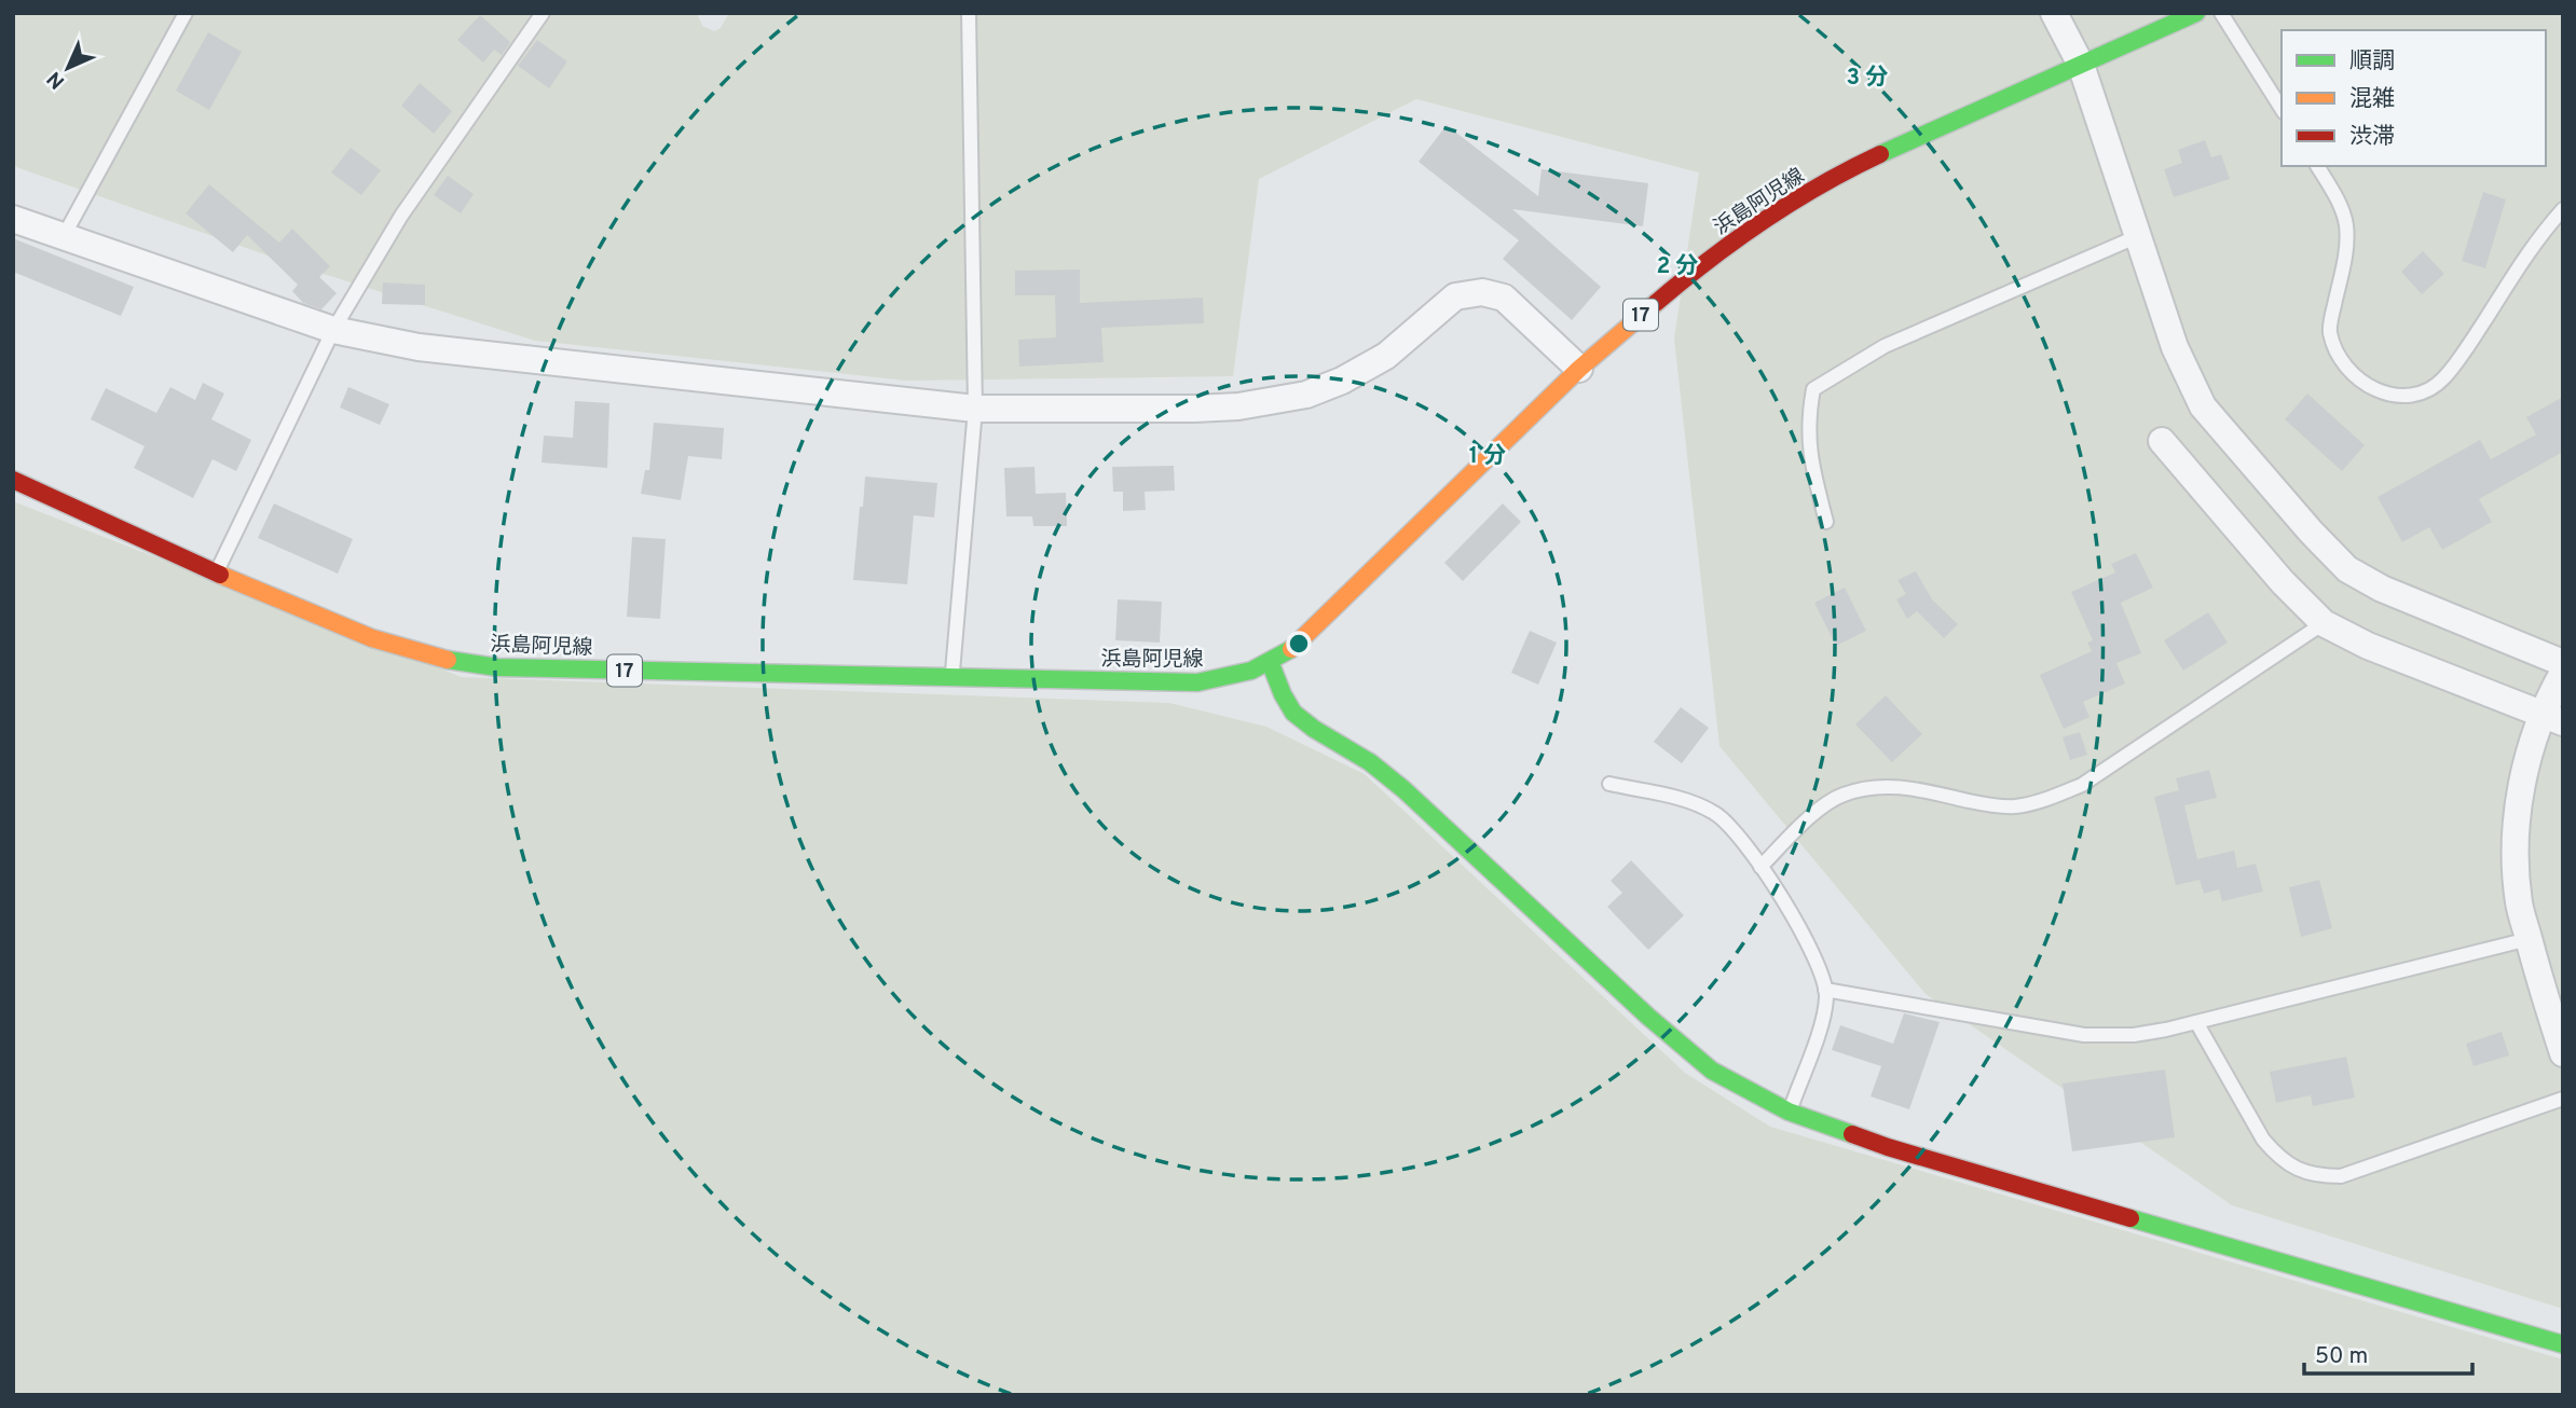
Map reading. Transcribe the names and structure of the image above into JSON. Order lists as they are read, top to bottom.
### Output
{
  "streets": {
    "main road": ["浜島阿児線", "17"]
  },
  "legend": ["順調", "混雑", "渋滞"],
  "scale_bar": "50 m",
  "north": "bottom left",
  "rings": ["3 分", "2 分", "1 分"]
}
